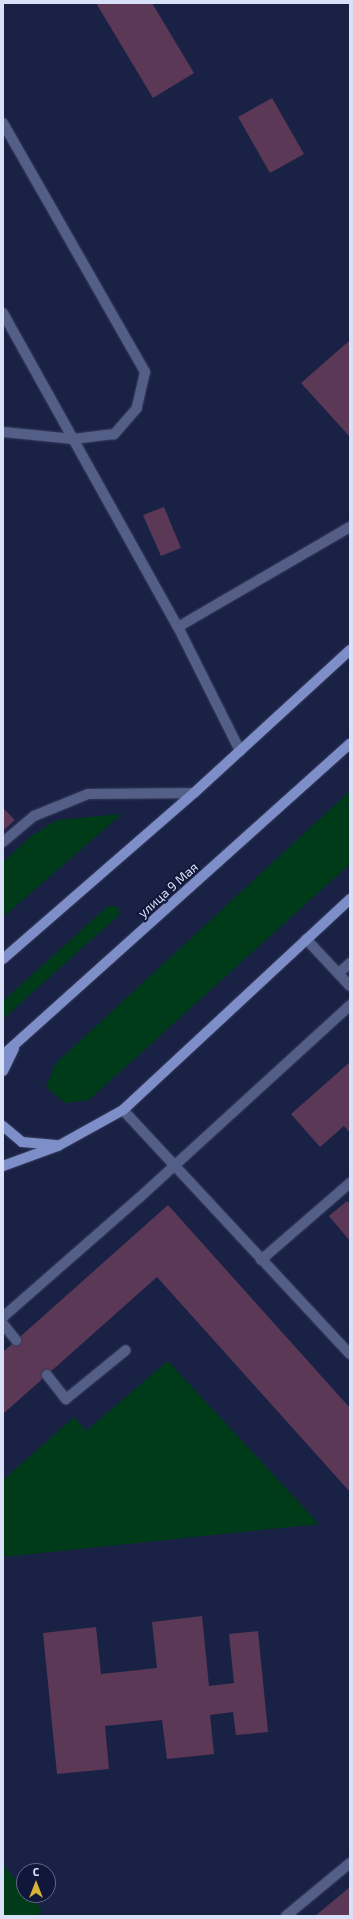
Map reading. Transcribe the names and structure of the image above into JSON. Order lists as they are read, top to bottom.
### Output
{
  "streets": {
    "main road": ["улица 9 Мая"]
  },
  "north": "top"
}
